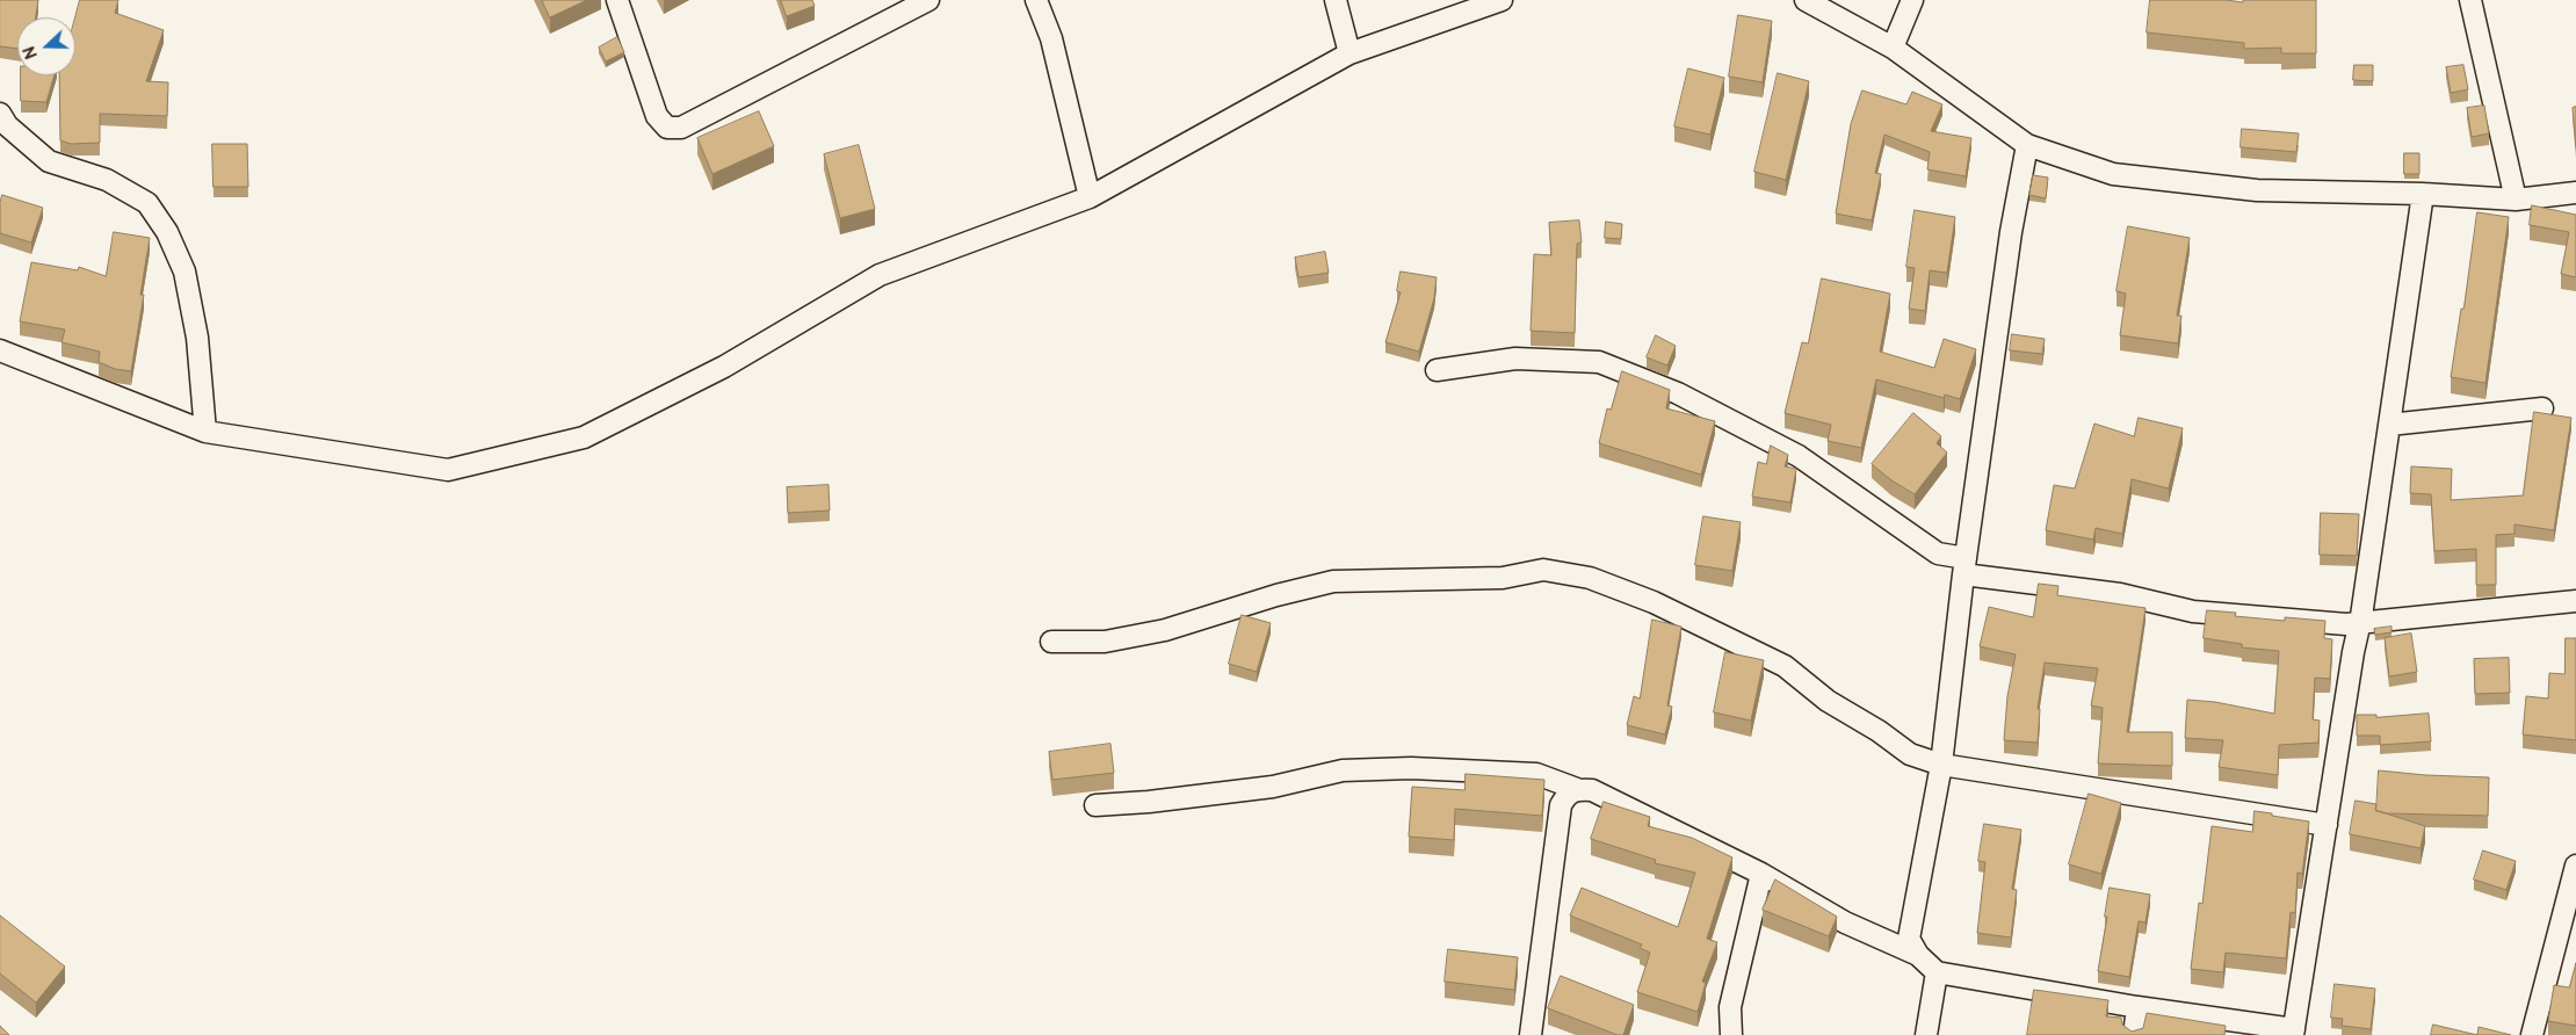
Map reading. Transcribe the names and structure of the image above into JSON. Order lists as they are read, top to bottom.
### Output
{
  "north": "left"
}
